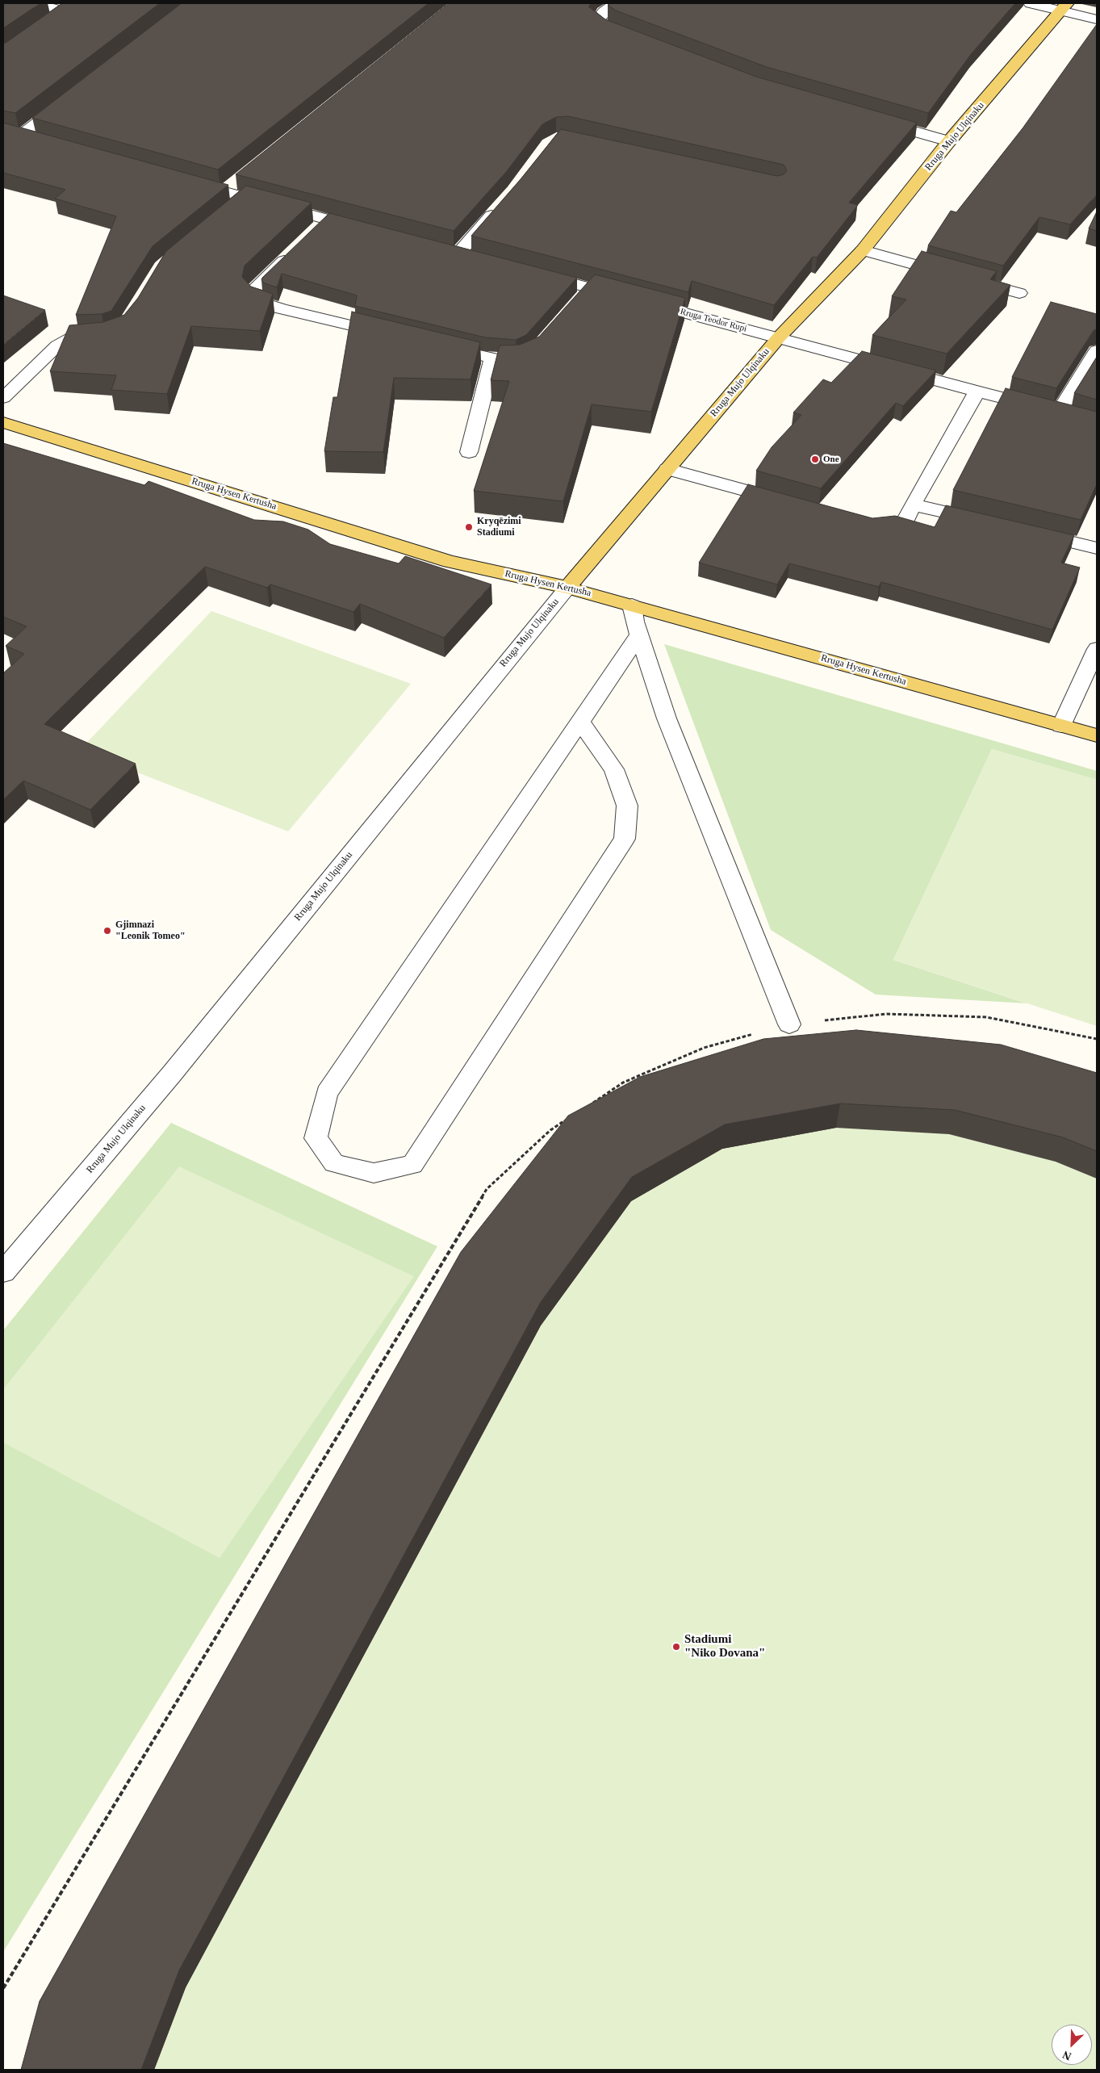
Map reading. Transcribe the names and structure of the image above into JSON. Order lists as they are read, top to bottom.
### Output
{
  "streets": {
    "main road": ["Rruga Mujo Ulqinaku", "Rruga Hysen Kertusha"],
    "street": ["Rruga Teodor Rupi"]
  },
  "crossings": [
    ["Rruga Mujo Ulqinaku", "Rruga Teodor Rupi"],
    ["Rruga Mujo Ulqinaku", "Rruga Hysen Kertusha"]
  ],
  "places": [
    "One",
    "Kryqëzimi Stadiumi",
    "Gjimnazi \"Leonik Tomeo\"",
    "Stadiumi \"Niko Dovana\""
  ],
  "north": "bottom left"
}
